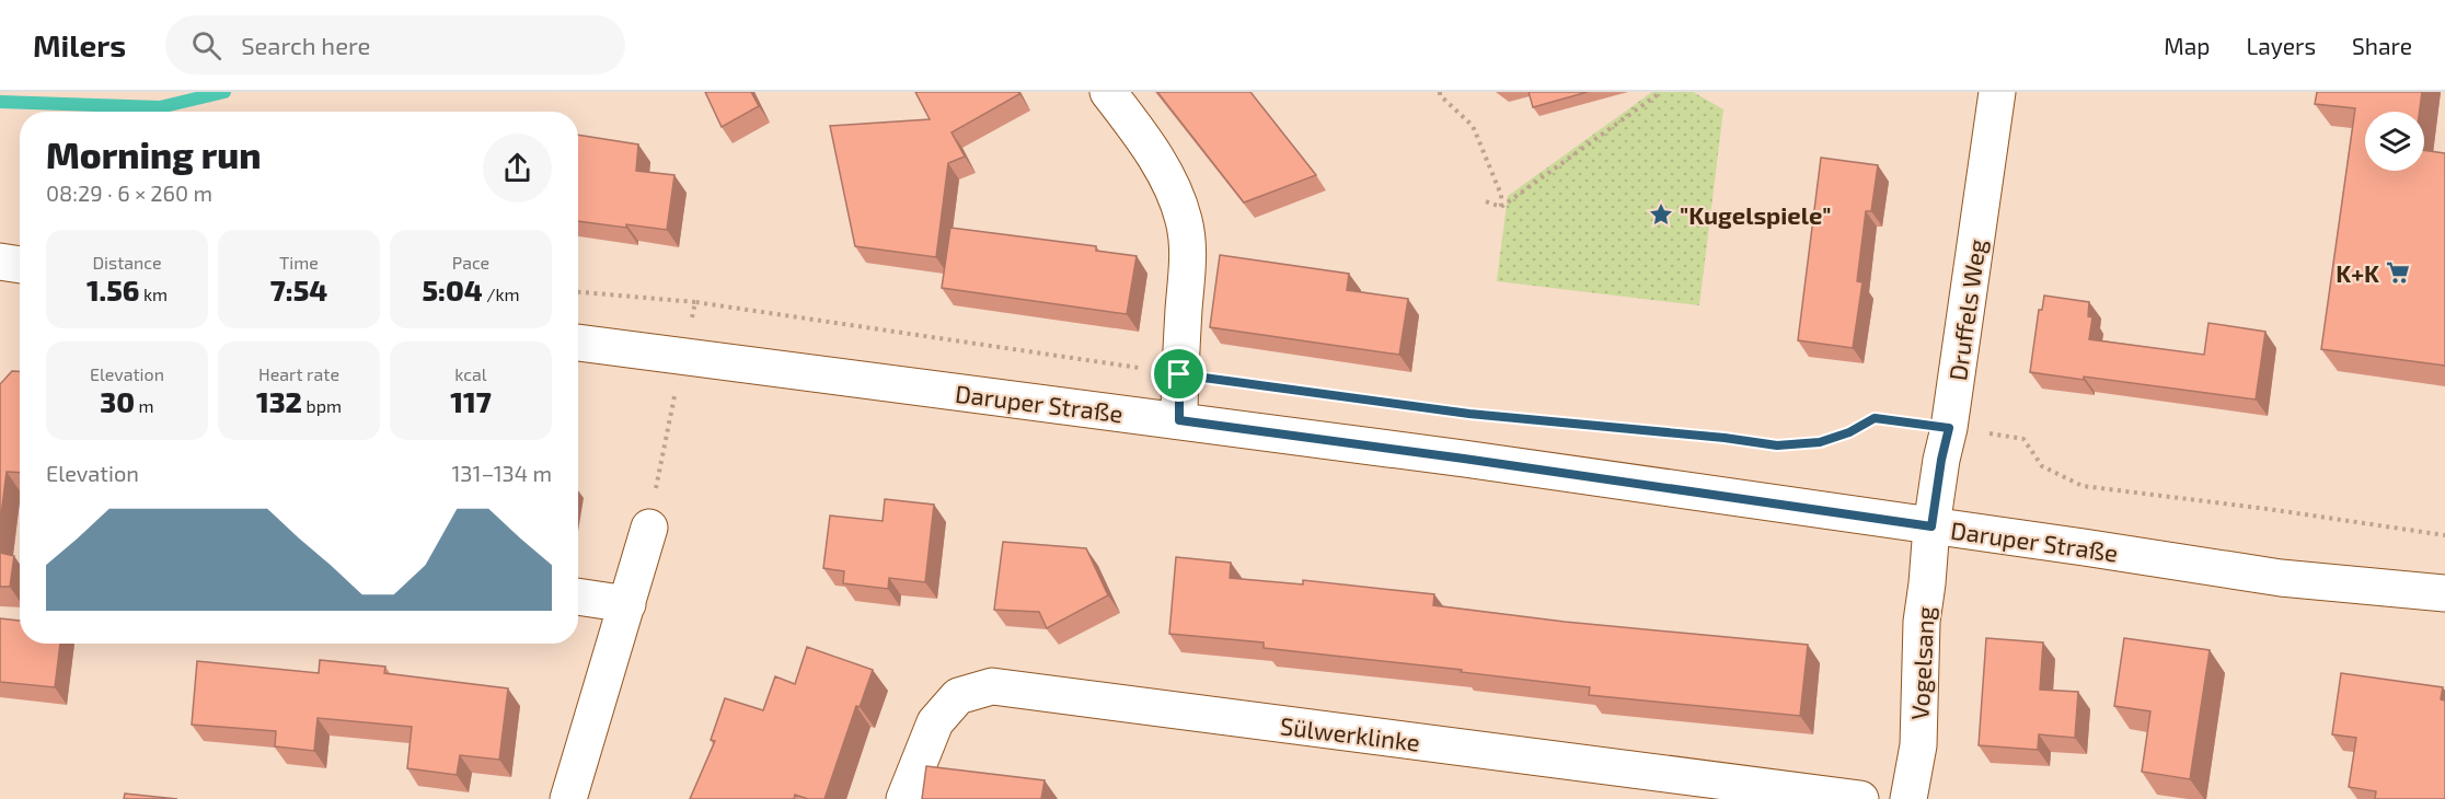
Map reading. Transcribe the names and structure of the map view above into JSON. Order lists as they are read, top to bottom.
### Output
{
  "streets": {
    "street": [
      "Druffels Weg",
      "Daruper Straße",
      "Vogelsang",
      "Sülwerklinke"
    ]
  },
  "crossings": [
    ["Druffels Weg", "Daruper Straße"],
    ["Druffels Weg", "Vogelsang"],
    ["Daruper Straße", "Vogelsang"]
  ],
  "places": {
    "place": ["\"Kugelspiele\""],
    "supermarket": ["K+K"]
  },
  "page": {
    "header": "Milers",
    "search": "Search here",
    "nav": ["Map", "Layers", "Share"],
    "heading": ["Morning run", "08:29 · 6 × 260 m"],
    "stats": [
      ["Distance", "1.56 km"],
      ["Time", "7:54"],
      ["Pace", "5:04 /km"],
      ["Elevation", "30 m"],
      ["Heart rate", "132 bpm"],
      ["kcal", "117"]
    ],
    "chart": ["Elevation", "131–134 m"]
  }
}
